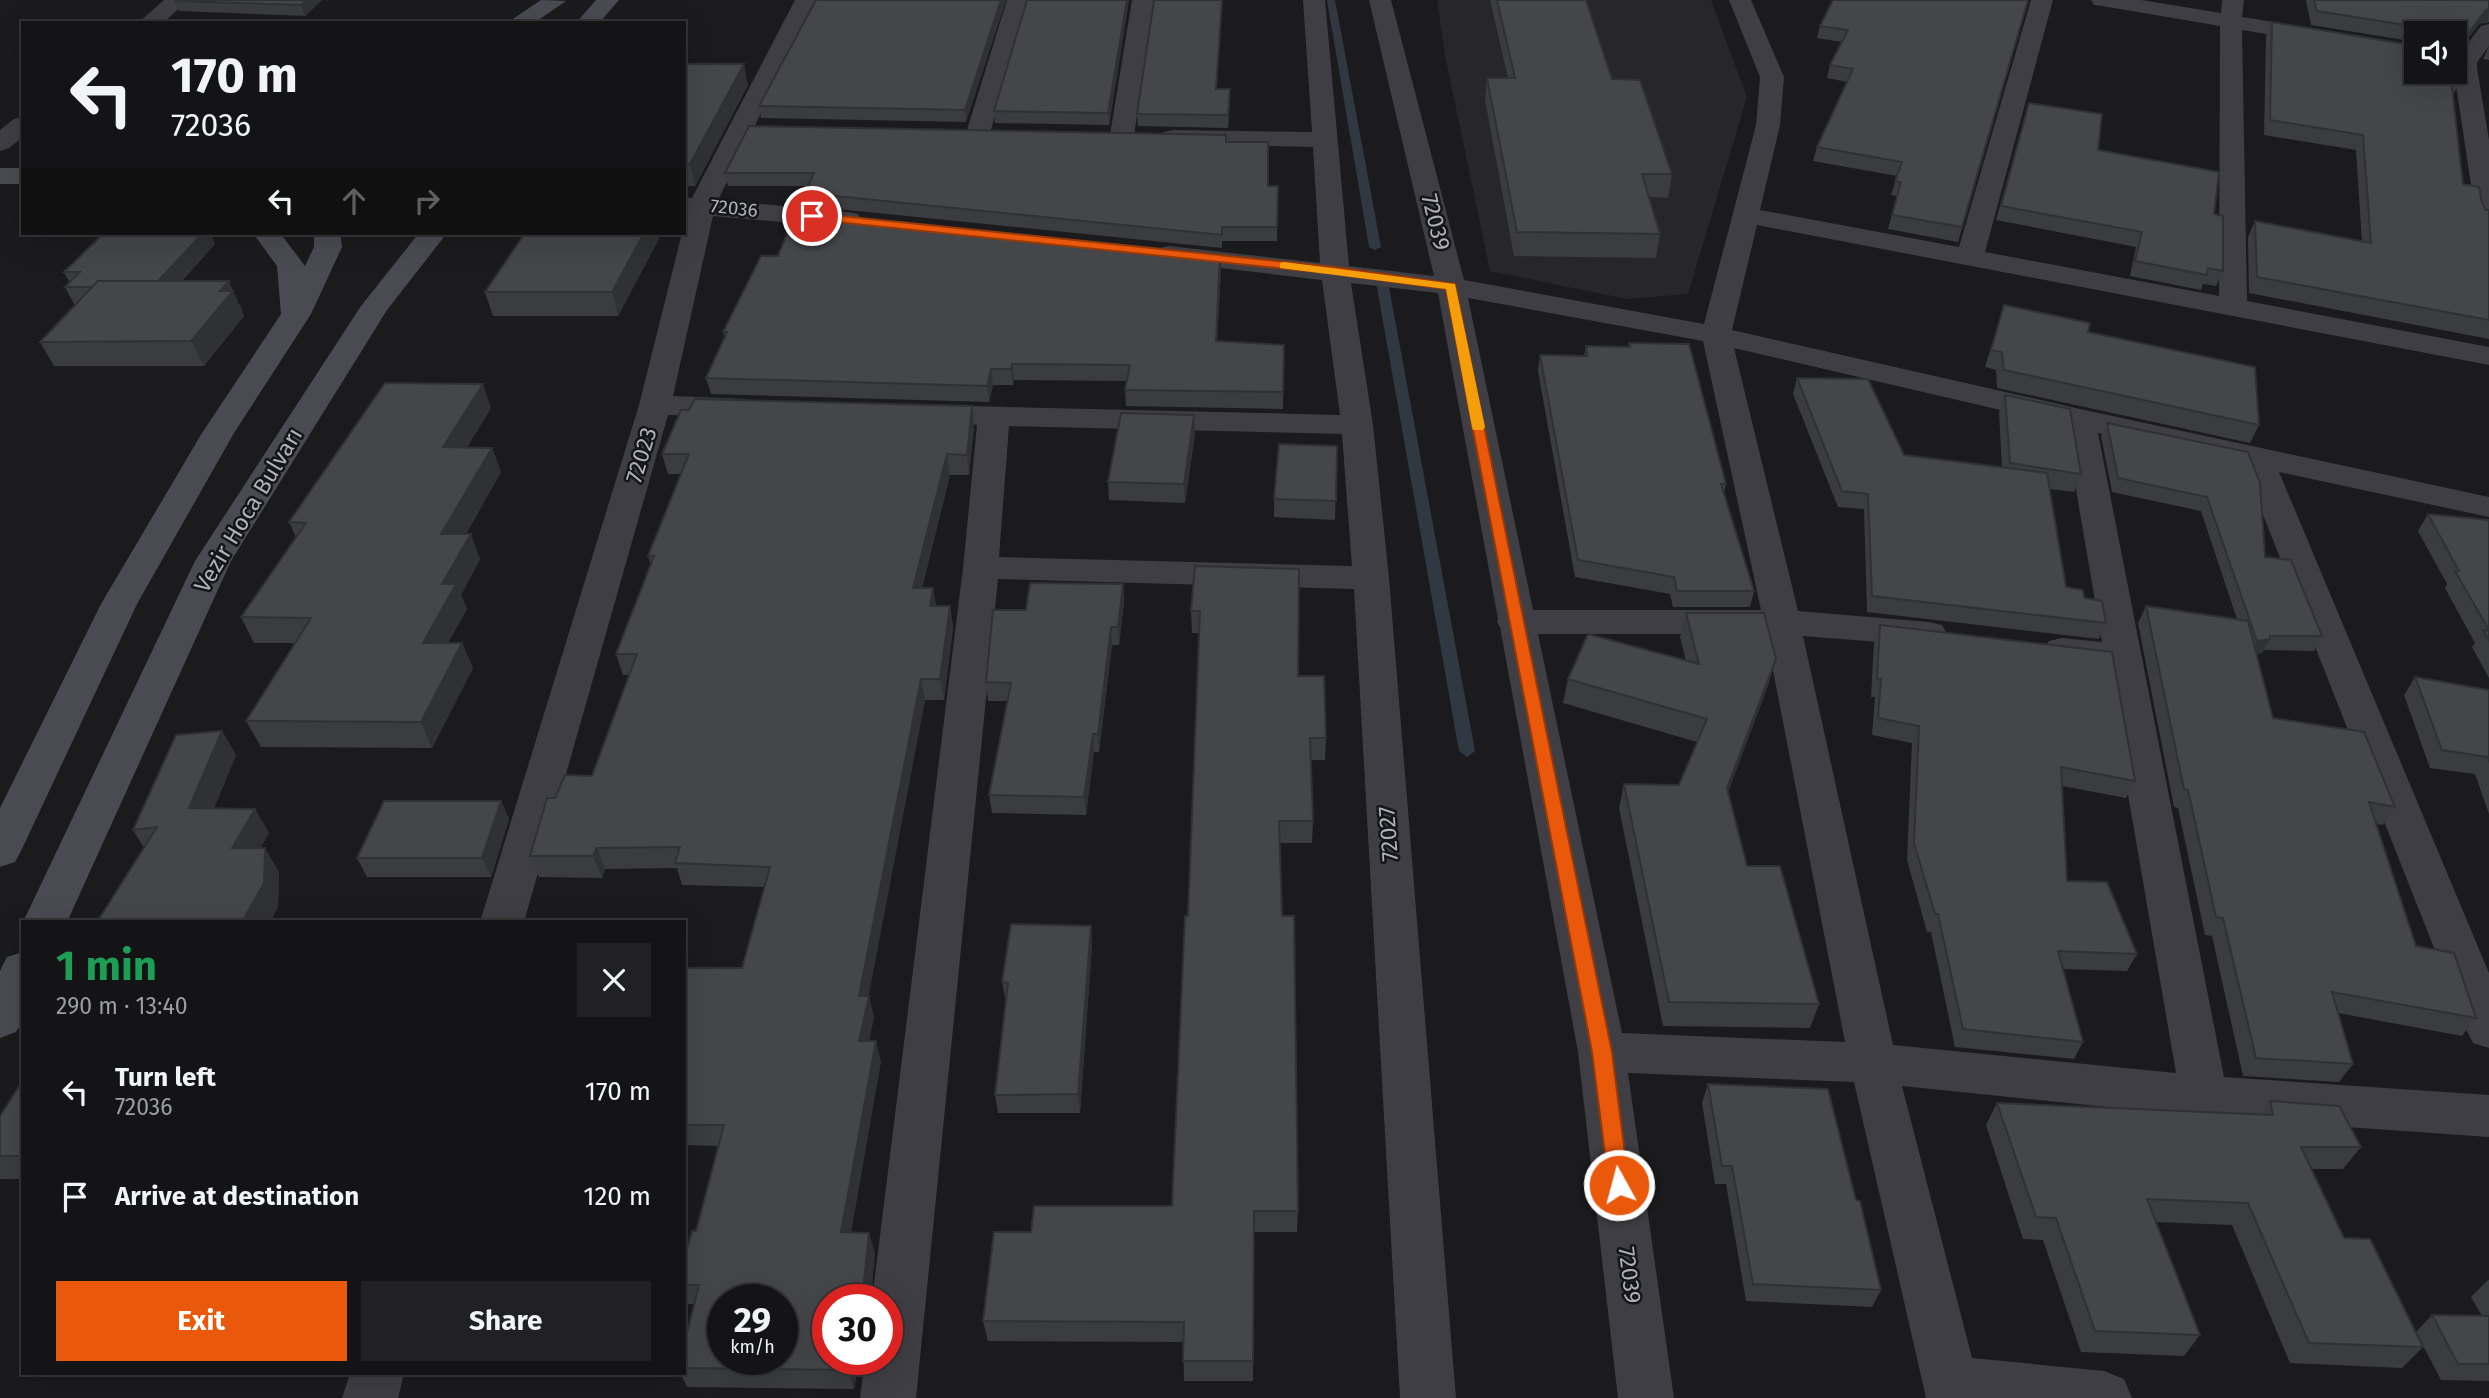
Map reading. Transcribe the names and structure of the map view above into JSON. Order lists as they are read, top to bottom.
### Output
{
  "streets": {
    "main road": ["Vezir Hoca Bulvarı"],
    "street": [
      "72036",
      "72039",
      "72023",
      "72027"
    ]
  },
  "crossings": [
    ["72036", "72023"]
  ],
  "page": {
    "turn": ["170 m", "72036"],
    "heading": ["1 min", "290 m · 13:40"],
    "list": [
      {
        "name": "Turn left",
        "note": "72036",
        "value": "170 m"
      },
      {
        "name": "Arrive at destination",
        "value": "120 m"
      }
    ],
    "buttons": ["Exit", "Share"],
    "speed": "29 km/h",
    "limit": "30"
  }
}
